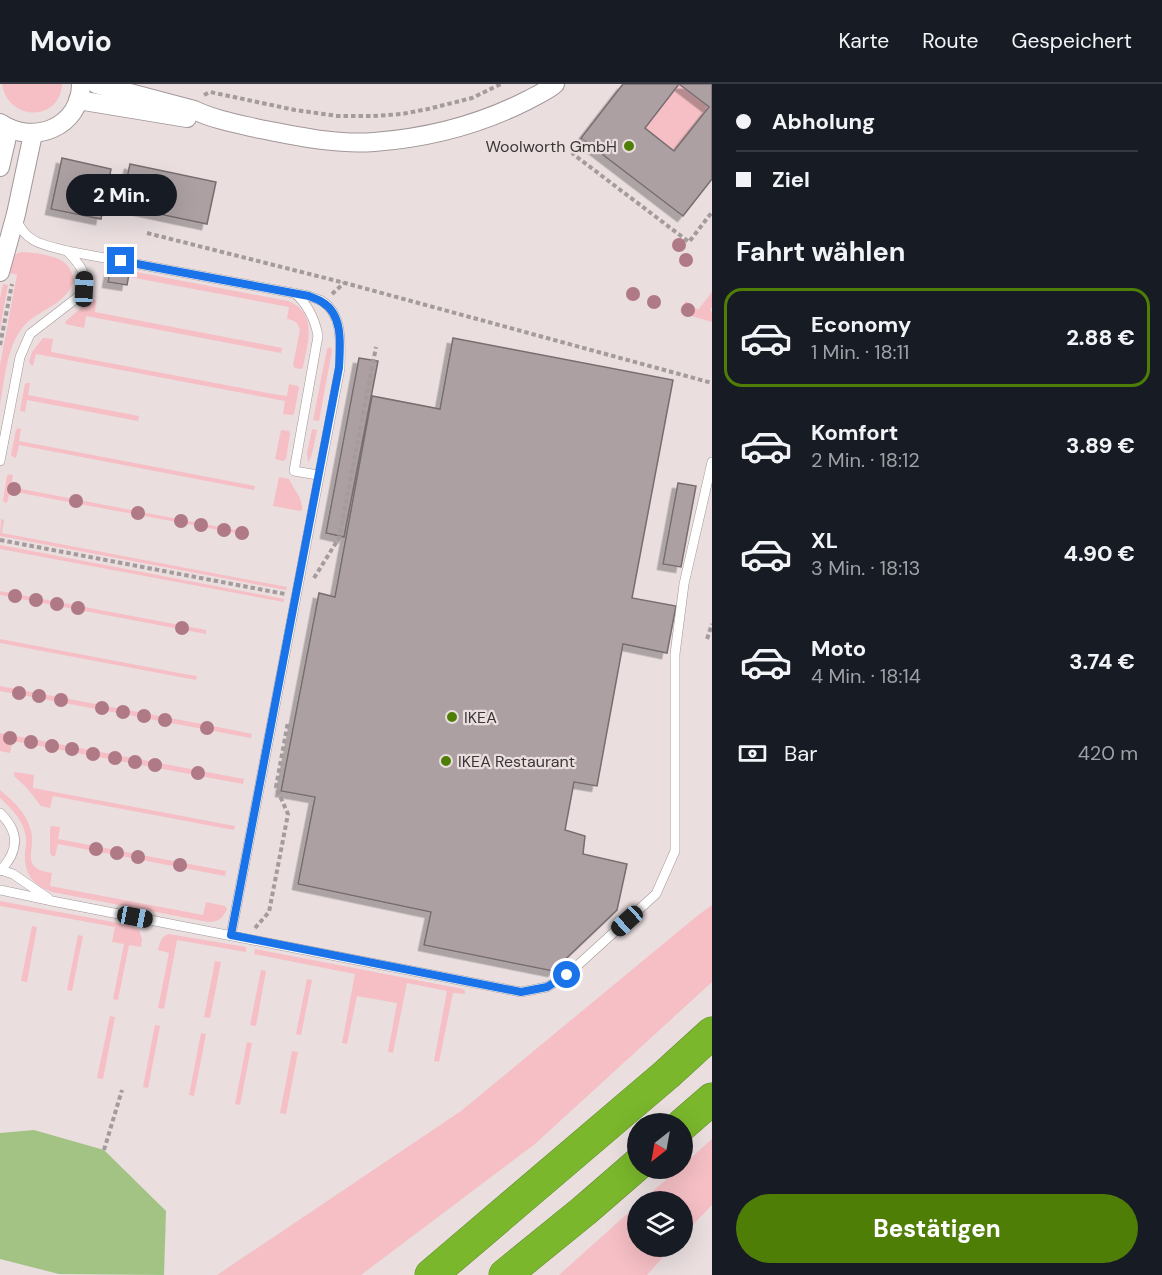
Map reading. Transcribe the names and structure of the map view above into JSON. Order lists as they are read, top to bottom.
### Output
{
  "places": ["Woolworth GmbH", "IKEA", "IKEA Restaurant"],
  "north": "bottom left",
  "page": {
    "header": "Movio",
    "nav": ["Karte", "Route", "Gespeichert"],
    "banner": ["Abholung", "Ziel"],
    "bubble": "2 Min.",
    "heading": "Fahrt wählen",
    "list": [
      {
        "name": "Economy",
        "note": "1 Min. · 18:11",
        "value": "2.88 €"
      },
      {
        "name": "Komfort",
        "note": "2 Min. · 18:12",
        "value": "3.89 €"
      },
      {
        "name": "XL",
        "note": "3 Min. · 18:13",
        "value": "4.90 €"
      },
      {
        "name": "Moto",
        "note": "4 Min. · 18:14",
        "value": "3.74 €"
      }
    ],
    "pay": ["Bar", "420 m"],
    "buttons": "Bestätigen"
  }
}
